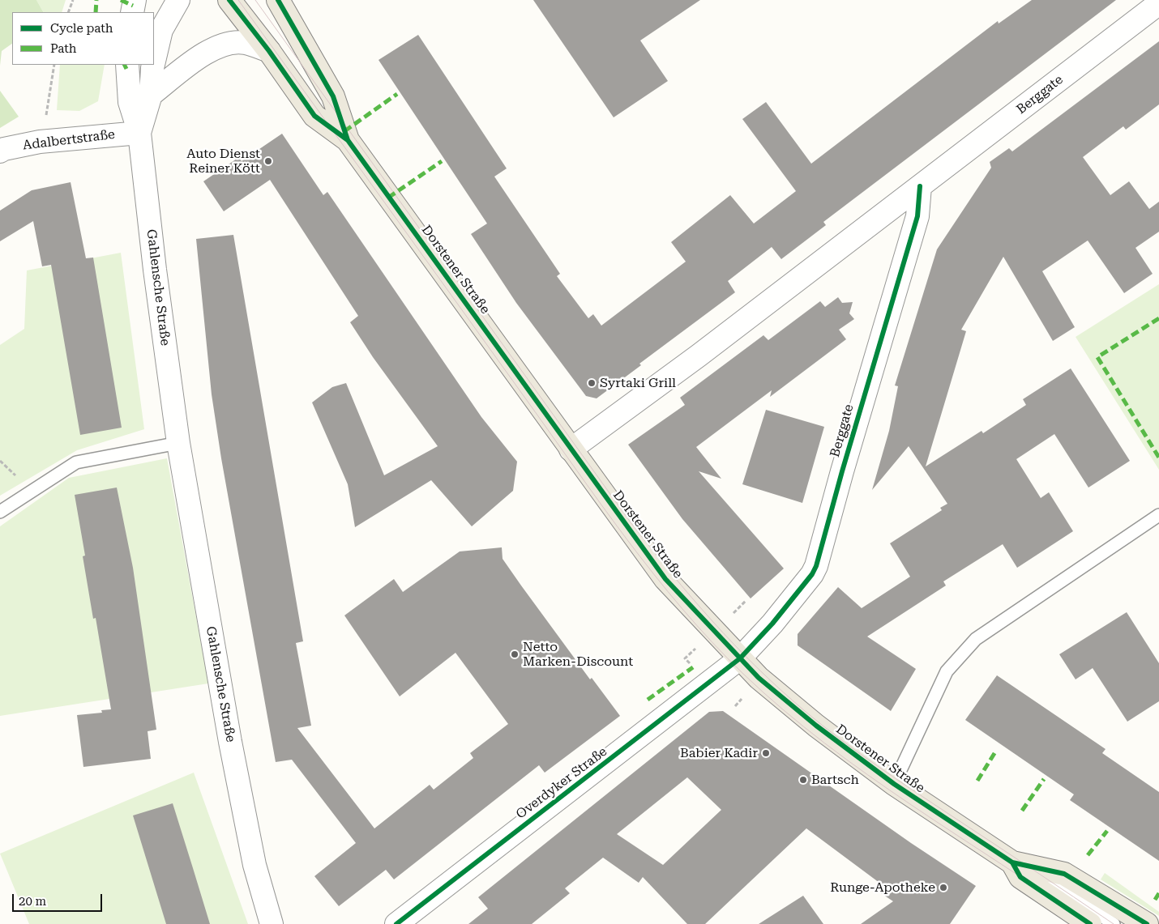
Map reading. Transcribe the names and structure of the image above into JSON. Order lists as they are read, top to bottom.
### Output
{
  "streets": {
    "main road": ["Dorstener Straße"],
    "street": [
      "Berggate",
      "Adalbertstraße",
      "Gahlensche Straße",
      "Overdyker Straße"
    ]
  },
  "crossings": [
    ["Berggate", "Dorstener Straße"],
    ["Berggate", "Overdyker Straße"],
    ["Adalbertstraße", "Gahlensche Straße"],
    ["Dorstener Straße", "Overdyker Straße"]
  ],
  "places": [
    "Auto Dienst Reiner Kött",
    "Syrtaki Grill",
    "Netto Marken-Discount",
    "Babier Kadir",
    "Bartsch",
    "Runge-Apotheke"
  ],
  "legend": ["Cycle path", "Path"],
  "scale_bar": "20 m"
}
